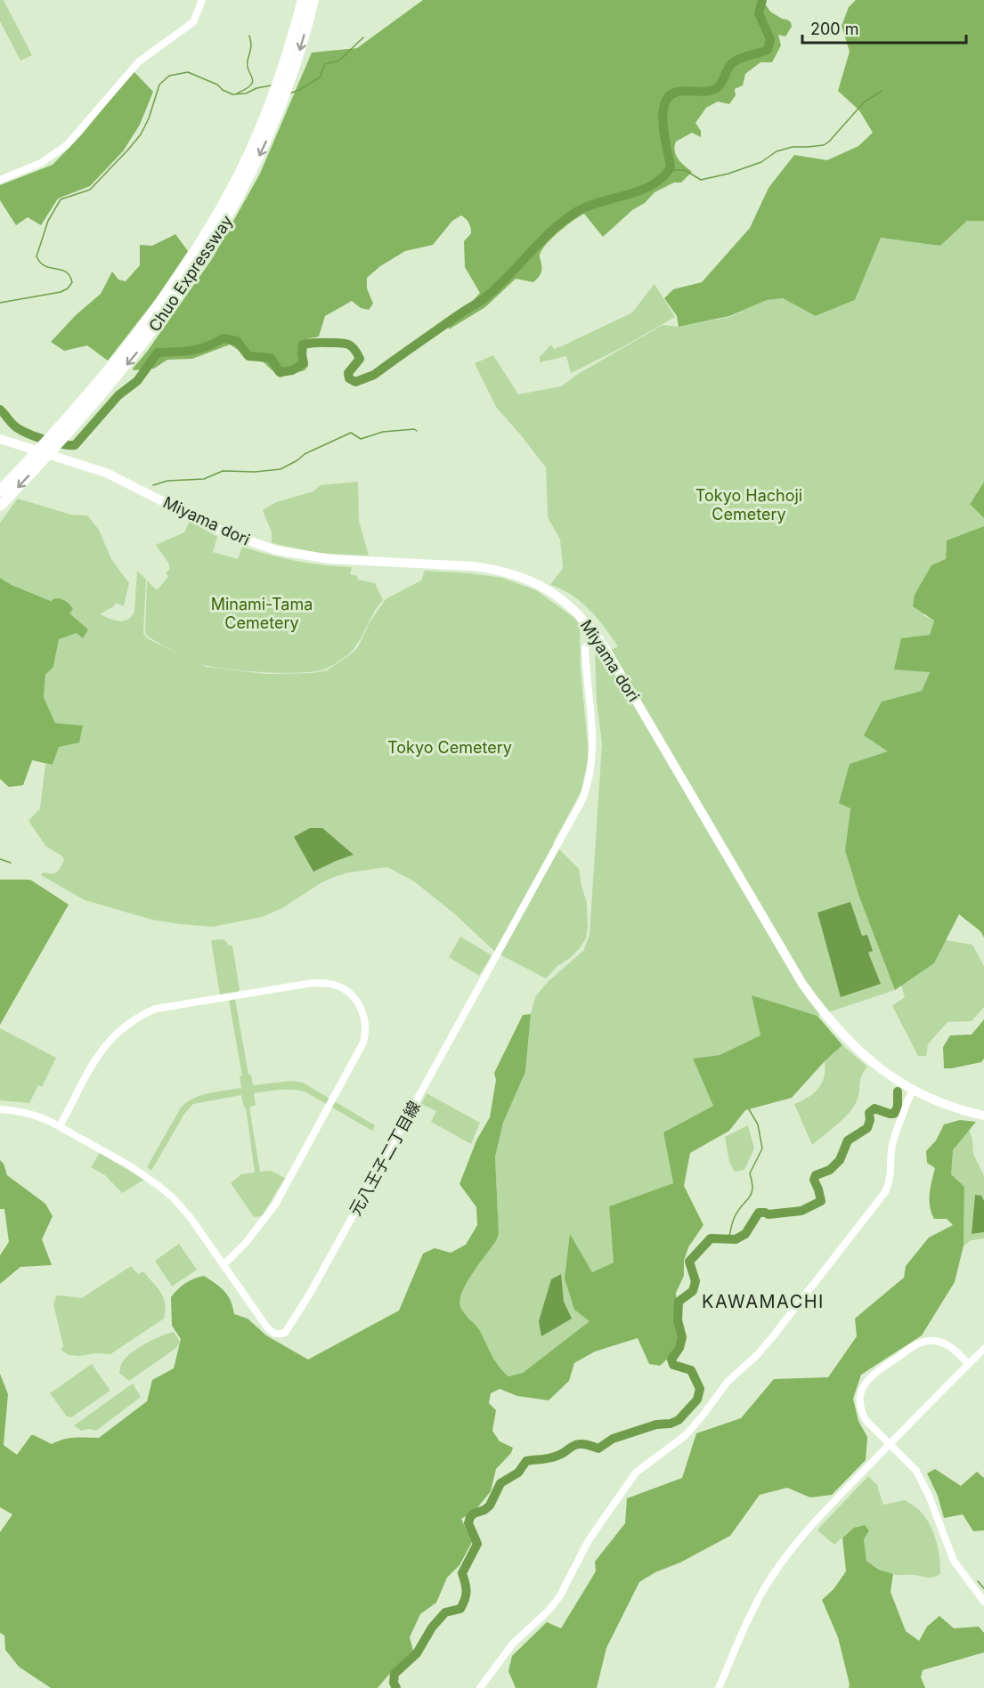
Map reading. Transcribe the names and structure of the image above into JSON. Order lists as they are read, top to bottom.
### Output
{
  "streets": {
    "highway": ["Chuo Expressway"],
    "main road": ["Miyama dori"],
    "street": ["元八王子二丁目線"]
  },
  "crossings": [
    ["Miyama dori", "元八王子二丁目線"]
  ],
  "districts": ["KAWAMACHI"],
  "parks": ["Tokyo Hachoji Cemetery", "Minami-Tama Cemetery", "Tokyo Cemetery"],
  "scale_bar": "200 m"
}
